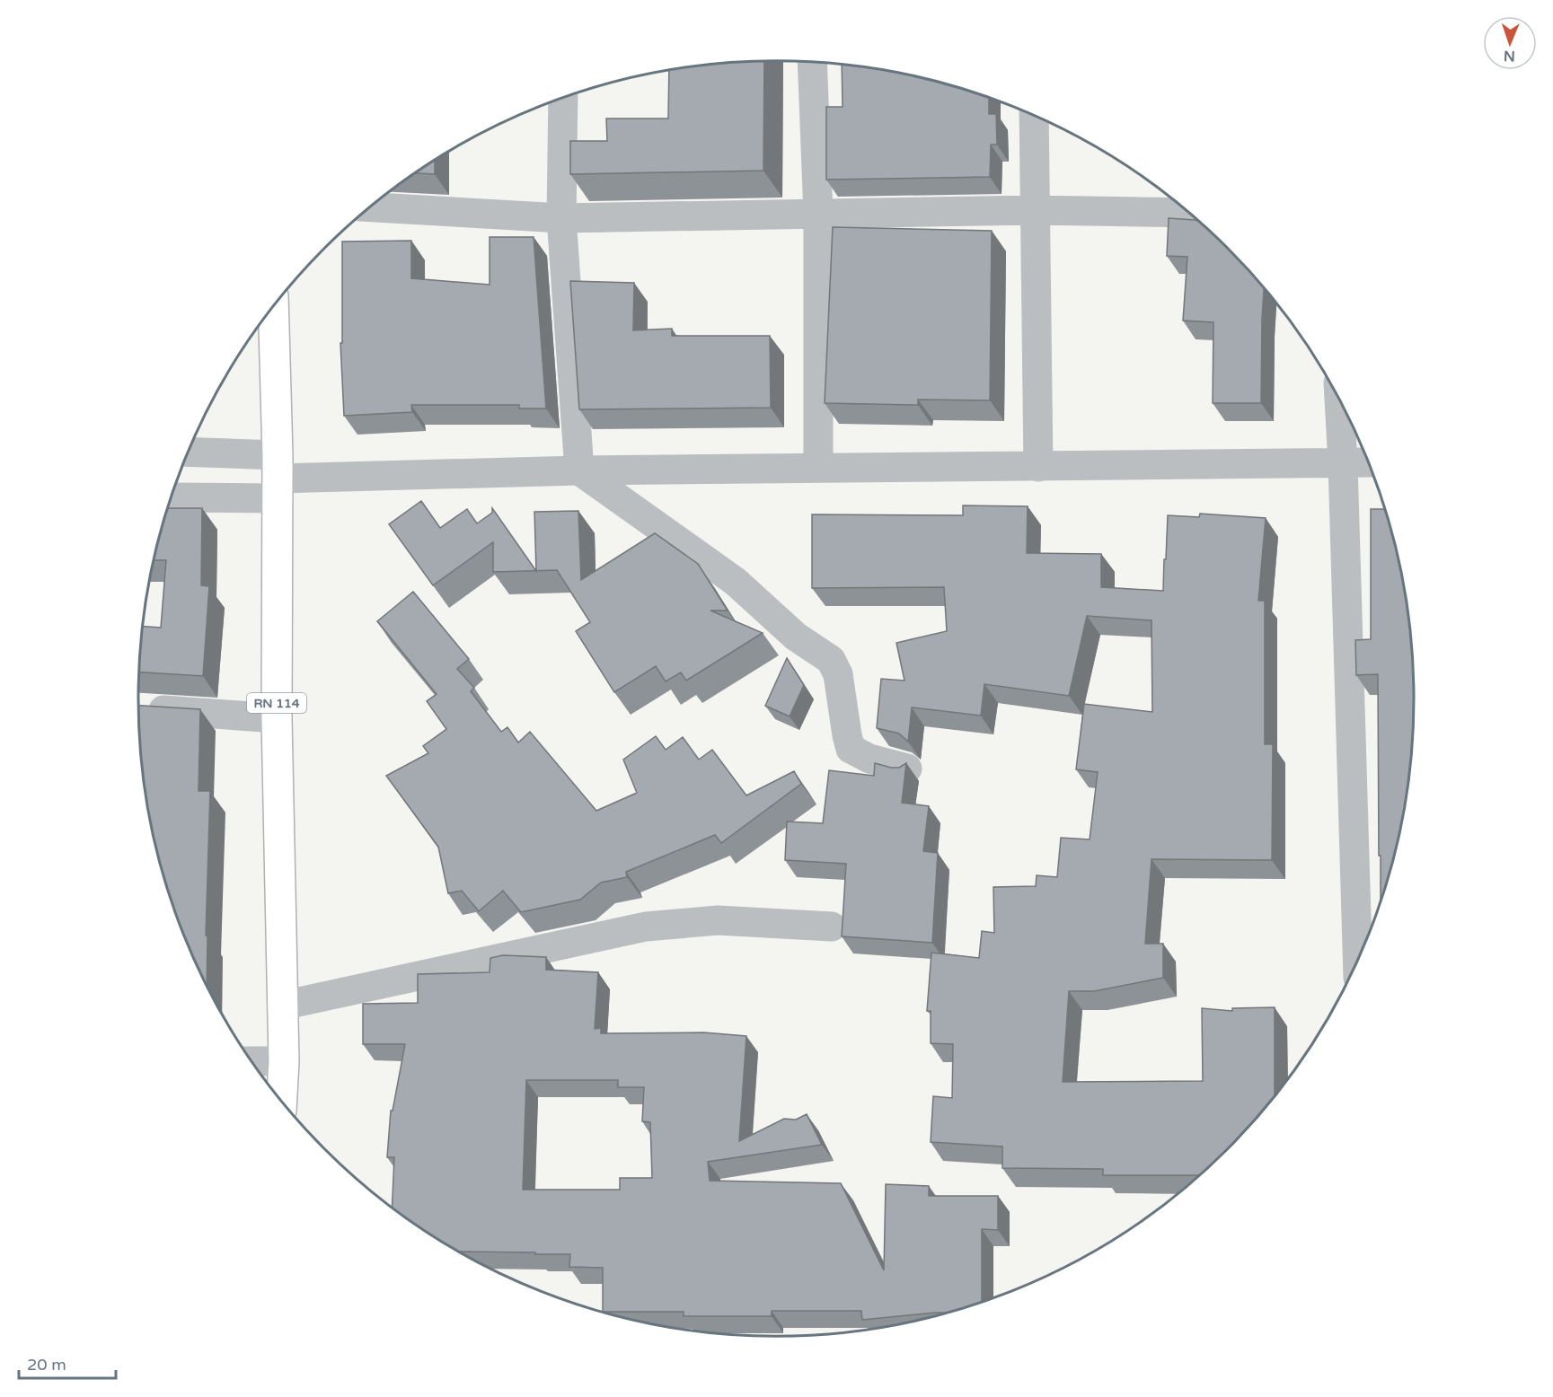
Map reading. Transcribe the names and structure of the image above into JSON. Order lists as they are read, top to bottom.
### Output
{
  "streets": {
    "main road": ["RN 114"]
  },
  "scale_bar": "20 m",
  "north": "bottom"
}
